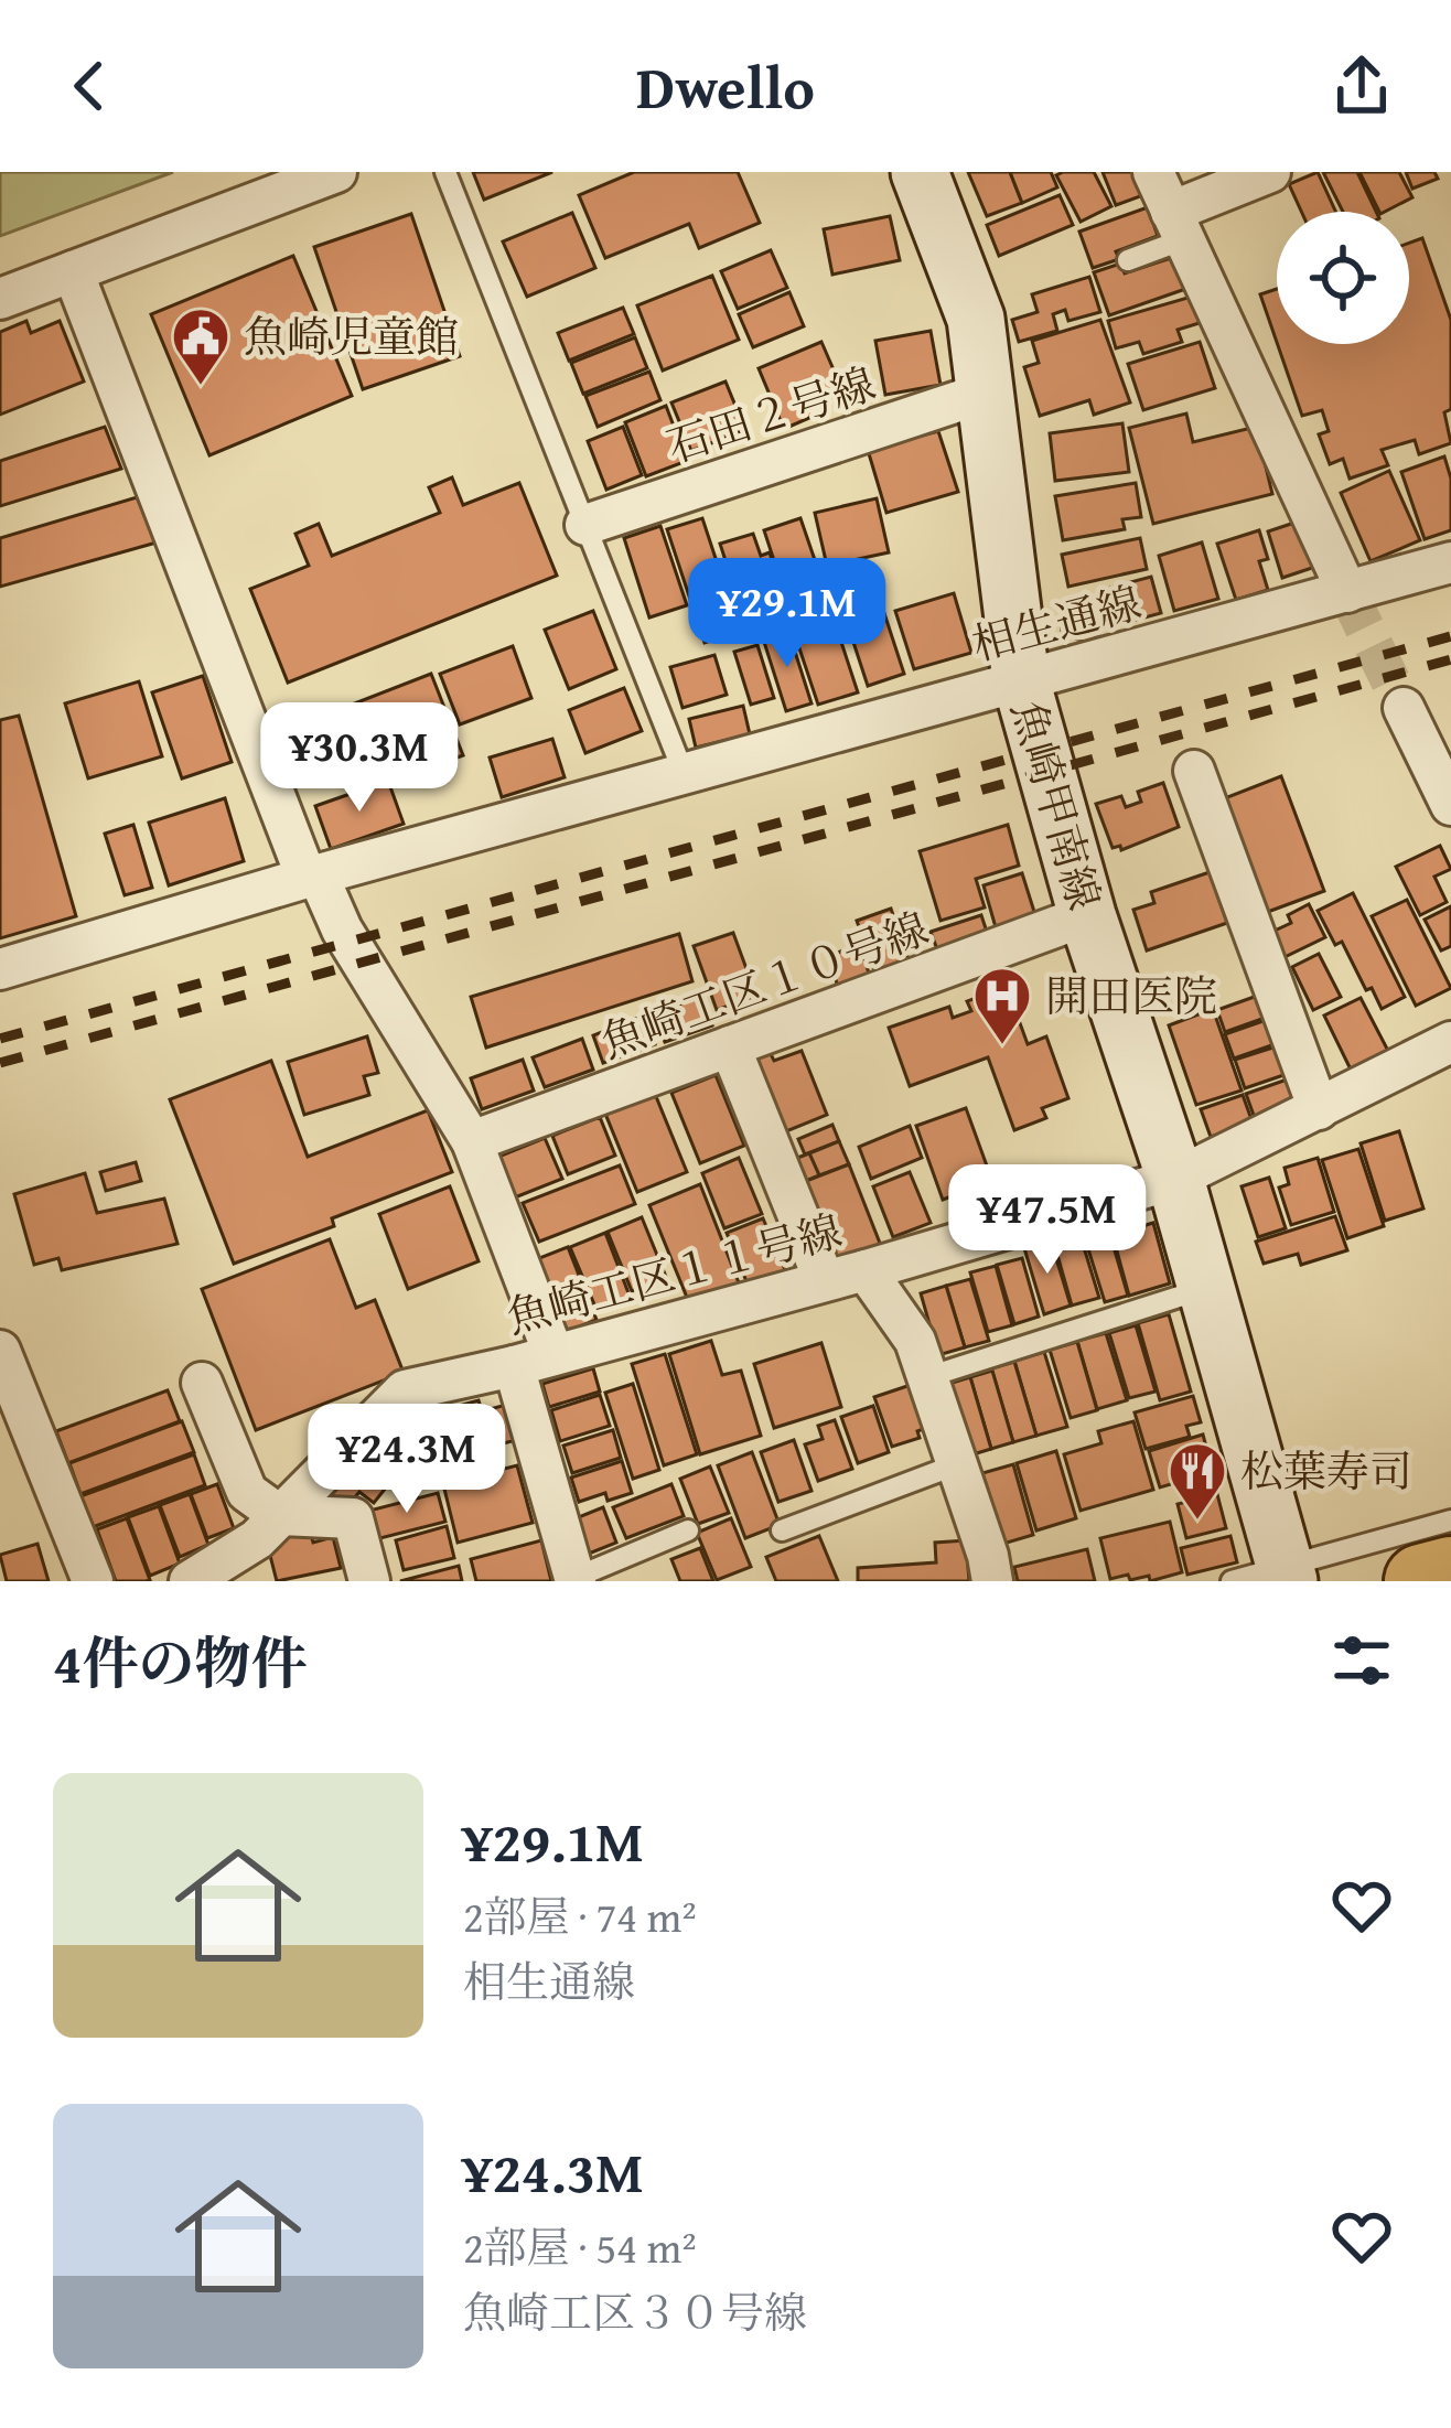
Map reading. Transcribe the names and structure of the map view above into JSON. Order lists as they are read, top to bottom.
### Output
{
  "streets": {
    "street": [
      "石田２号線",
      "相生通線",
      "魚崎甲南線",
      "魚崎工区１０号線",
      "魚崎工区１１号線"
    ]
  },
  "crossings": [
    ["石田２号線", "魚崎甲南線"],
    ["相生通線", "魚崎甲南線"],
    ["魚崎甲南線", "魚崎工区１０号線"],
    ["魚崎甲南線", "魚崎工区１１号線"]
  ],
  "places": {
    "public building": ["魚崎児童館"],
    "hospital": ["開田医院"],
    "restaurant": ["松葉寿司"]
  },
  "page": {
    "header": "Dwello",
    "price": [
      "¥29.1M",
      "¥30.3M",
      "¥47.5M",
      "¥24.3M"
    ],
    "heading": "4件の物件",
    "list": [
      {
        "name": "¥29.1M",
        "note": "2部屋 · 74 m² · 相生通線"
      },
      {
        "name": "¥24.3M",
        "note": "2部屋 · 54 m² · 魚崎工区３０号線"
      }
    ]
  }
}
